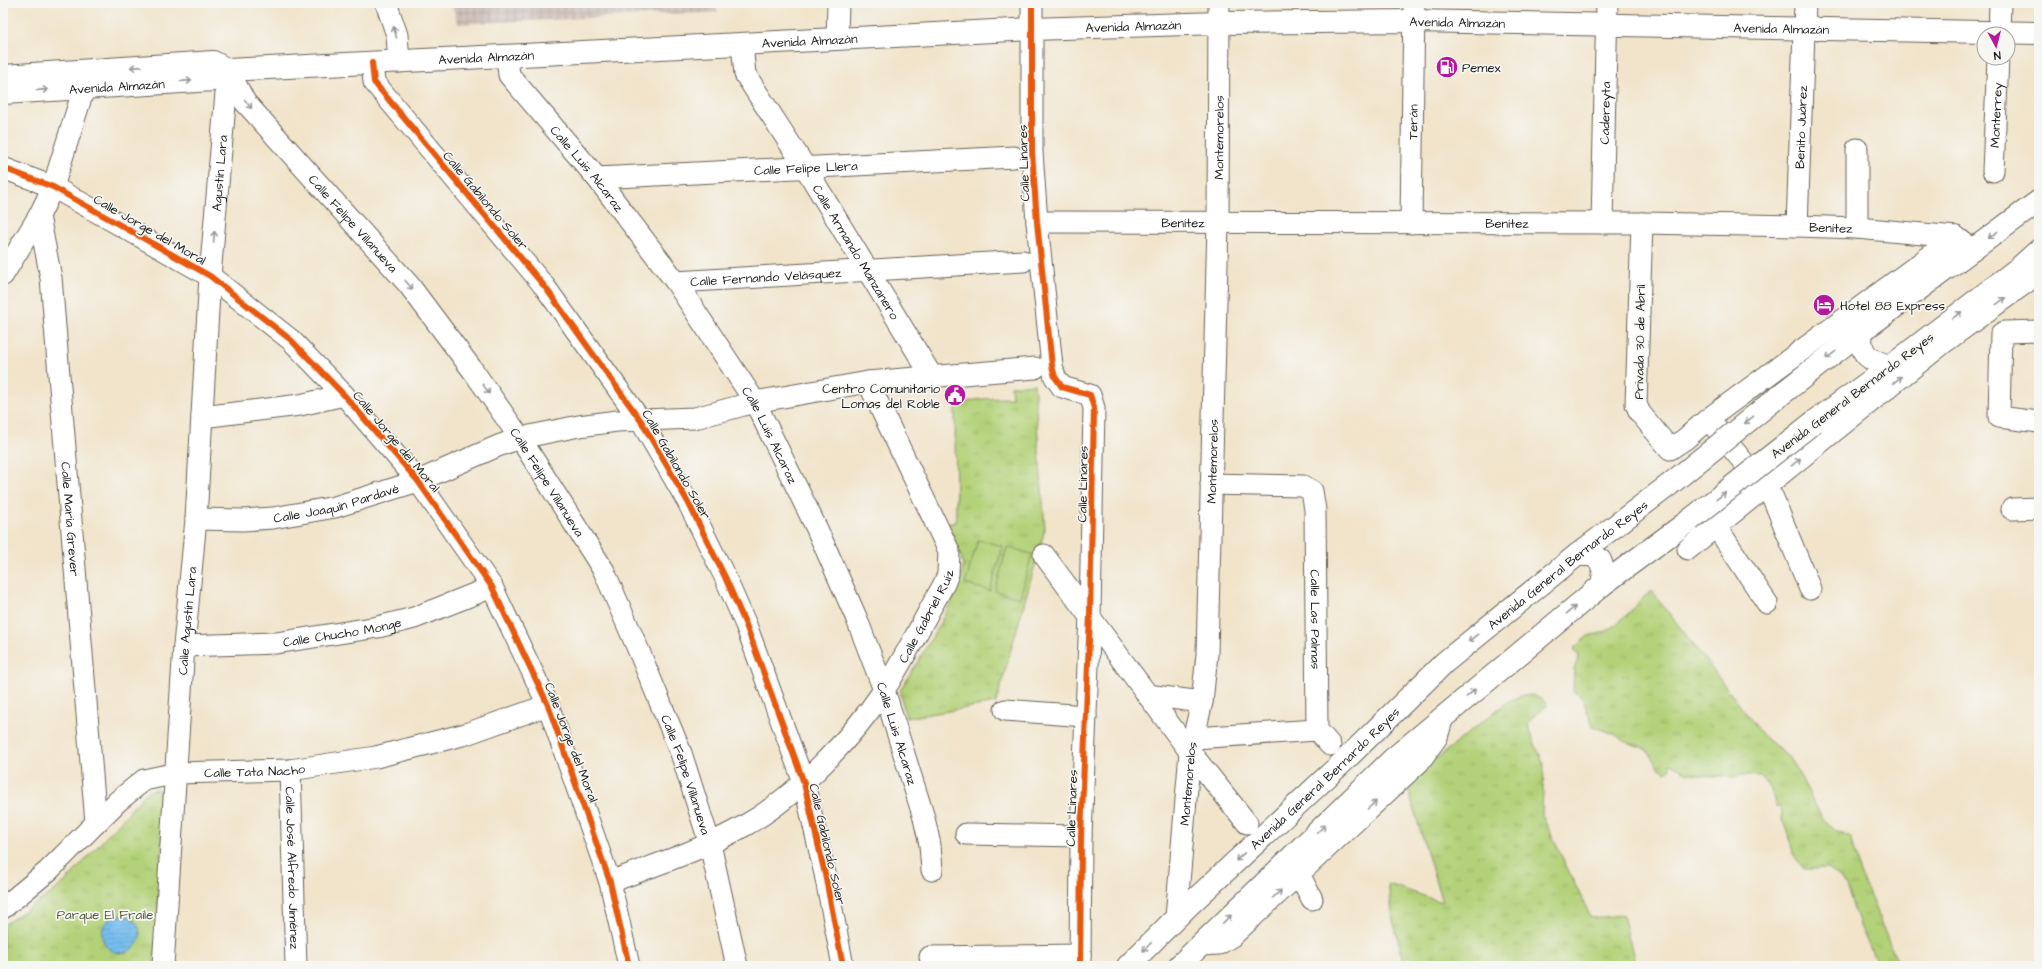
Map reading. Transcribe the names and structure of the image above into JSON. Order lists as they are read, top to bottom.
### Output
{
  "streets": {
    "main road": ["Avenida Almazán", "Avenida General Bernardo Reyes"],
    "street": [
      "Cadereyta",
      "Monterrey",
      "Terán",
      "Benito Juárez",
      "Montemorelos",
      "Calle Linares",
      "Calle Felipe Llera",
      "Calle Luis Alcaraz",
      "Agustín Lara",
      "Calle Gabilondo Soler",
      "Calle Felipe Villanueva",
      "Benítez",
      "Calle Jorge del Moral",
      "Calle Armando Manzanero",
      "Calle Fernando Velásquez",
      "Privada 30 de Abril",
      "Calle Joaquín Pardavé",
      "Calle María Grever",
      "Calle Gabriel Ruíz",
      "Calle Las Palmas",
      "Calle Agustín Lara",
      "Calle Chucho Monge",
      "Calle Tata Nacho",
      "Calle José Alfredo Jiménez"
    ]
  },
  "crossings": [
    ["Avenida Almazán", "Cadereyta"],
    ["Avenida Almazán", "Terán"],
    ["Avenida Almazán", "Benito Juárez"],
    ["Avenida Almazán", "Montemorelos"],
    ["Avenida Almazán", "Calle Linares"],
    ["Avenida Almazán", "Calle Luis Alcaraz"],
    ["Avenida Almazán", "Agustín Lara"],
    ["Avenida Almazán", "Calle Gabilondo Soler"],
    ["Avenida Almazán", "Calle Felipe Villanueva"],
    ["Avenida Almazán", "Calle Armando Manzanero"],
    ["Cadereyta", "Benítez"],
    ["Terán", "Benítez"],
    ["Benito Juárez", "Benítez"],
    ["Montemorelos", "Benítez"],
    ["Montemorelos", "Avenida General Bernardo Reyes"],
    ["Montemorelos", "Calle Las Palmas"],
    ["Calle Linares", "Benítez"],
    ["Calle Felipe Llera", "Calle Luis Alcaraz"],
    ["Calle Felipe Llera", "Calle Armando Manzanero"],
    ["Calle Luis Alcaraz", "Calle Fernando Velásquez"],
    ["Calle Luis Alcaraz", "Calle Joaquín Pardavé"],
    ["Calle Luis Alcaraz", "Calle Gabriel Ruíz"],
    ["Agustín Lara", "Calle Felipe Villanueva"],
    ["Agustín Lara", "Calle Jorge del Moral"],
    ["Agustín Lara", "Calle Agustín Lara"],
    ["Calle Gabilondo Soler", "Calle Joaquín Pardavé"],
    ["Calle Gabilondo Soler", "Calle Gabriel Ruíz"],
    ["Calle Felipe Villanueva", "Calle Joaquín Pardavé"],
    ["Calle Felipe Villanueva", "Calle Gabriel Ruíz"],
    ["Benítez", "Privada 30 de Abril"],
    ["Benítez", "Avenida General Bernardo Reyes"],
    ["Calle Jorge del Moral", "Calle Joaquín Pardavé"],
    ["Calle Jorge del Moral", "Calle Gabriel Ruíz"],
    ["Calle Jorge del Moral", "Calle Agustín Lara"],
    ["Calle Jorge del Moral", "Calle Chucho Monge"],
    ["Calle Jorge del Moral", "Calle Tata Nacho"],
    ["Calle Armando Manzanero", "Calle Fernando Velásquez"],
    ["Calle Armando Manzanero", "Calle Joaquín Pardavé"],
    ["Calle Joaquín Pardavé", "Calle Gabriel Ruíz"],
    ["Calle Joaquín Pardavé", "Calle Agustín Lara"],
    ["Calle María Grever", "Calle Tata Nacho"],
    ["Calle Agustín Lara", "Calle Chucho Monge"],
    ["Calle Agustín Lara", "Calle Tata Nacho"],
    ["Calle Tata Nacho", "Calle José Alfredo Jiménez"]
  ],
  "one_way": ["Calle Felipe Villanueva"],
  "parks": ["Parque El Fraile"],
  "places": {
    "fuel station": ["Pemex"],
    "hotel": ["Hotel 88 Express"],
    "public building": ["Centro Comunitario Lomas del Roble"]
  },
  "north": "bottom"
}
